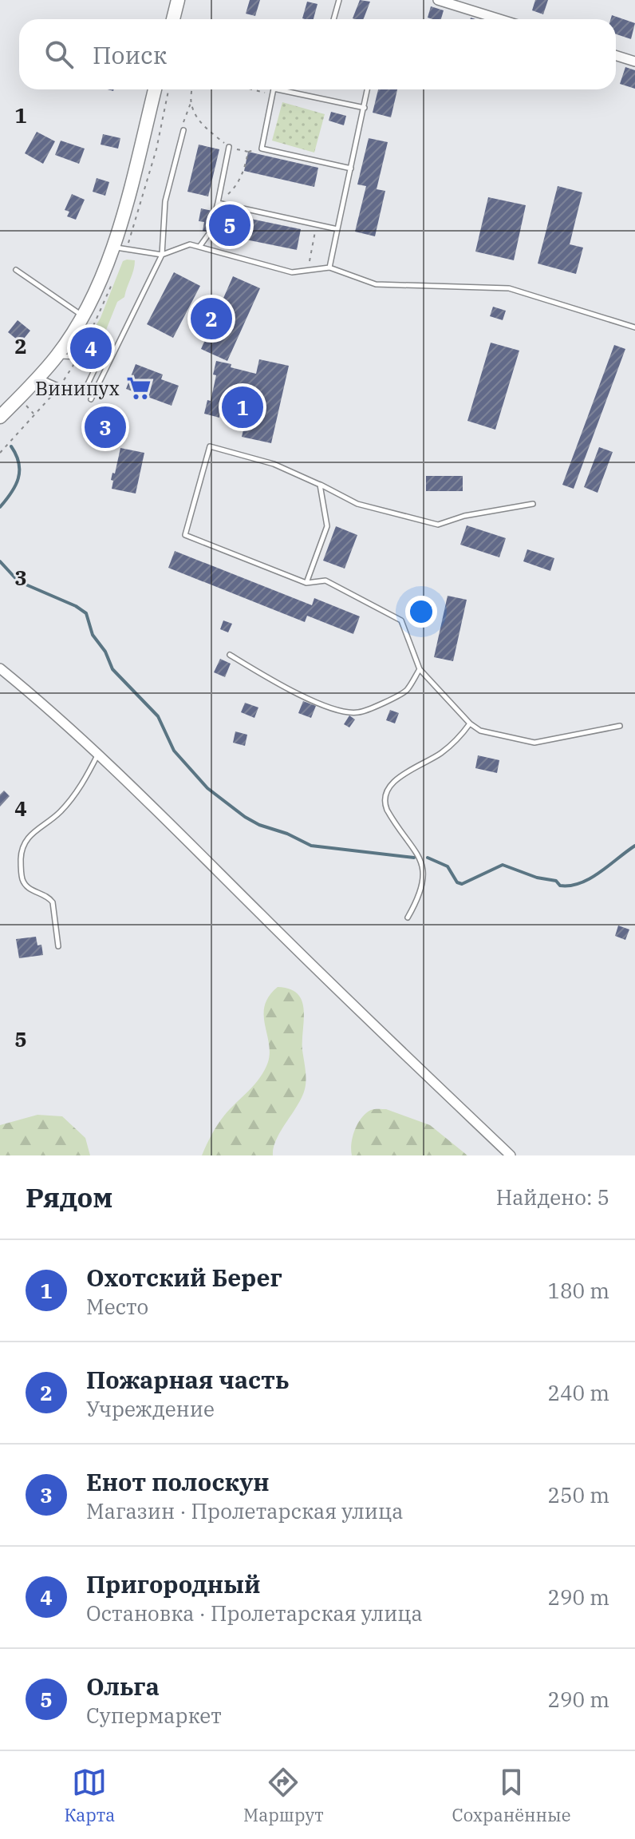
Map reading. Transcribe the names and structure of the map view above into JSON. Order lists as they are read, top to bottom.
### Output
{
  "places": {
    "supermarket": ["Винипух"]
  },
  "page": {
    "search": "Поиск",
    "pins": [
      "5",
      "2",
      "4",
      "1",
      "3"
    ],
    "heading": ["Рядом", "Найдено: 5"],
    "list": [
      {
        "mark": "1",
        "name": "Охотский Берег",
        "note": "Место",
        "value": "180 m"
      },
      {
        "mark": "2",
        "name": "Пожарная часть",
        "note": "Учреждение",
        "value": "240 m"
      },
      {
        "mark": "3",
        "name": "Енот полоскун",
        "note": "Магазин · Пролетарская улица",
        "value": "250 m"
      },
      {
        "mark": "4",
        "name": "Пригородный",
        "note": "Остановка · Пролетарская улица",
        "value": "290 m"
      },
      {
        "mark": "5",
        "name": "Ольга",
        "note": "Супермаркет",
        "value": "290 m"
      }
    ],
    "nav": ["Карта", "Маршрут", "Сохранённые"]
  },
  "grid": {
    "rows": [
      "1",
      "2",
      "3",
      "4",
      "5"
    ]
  }
}
